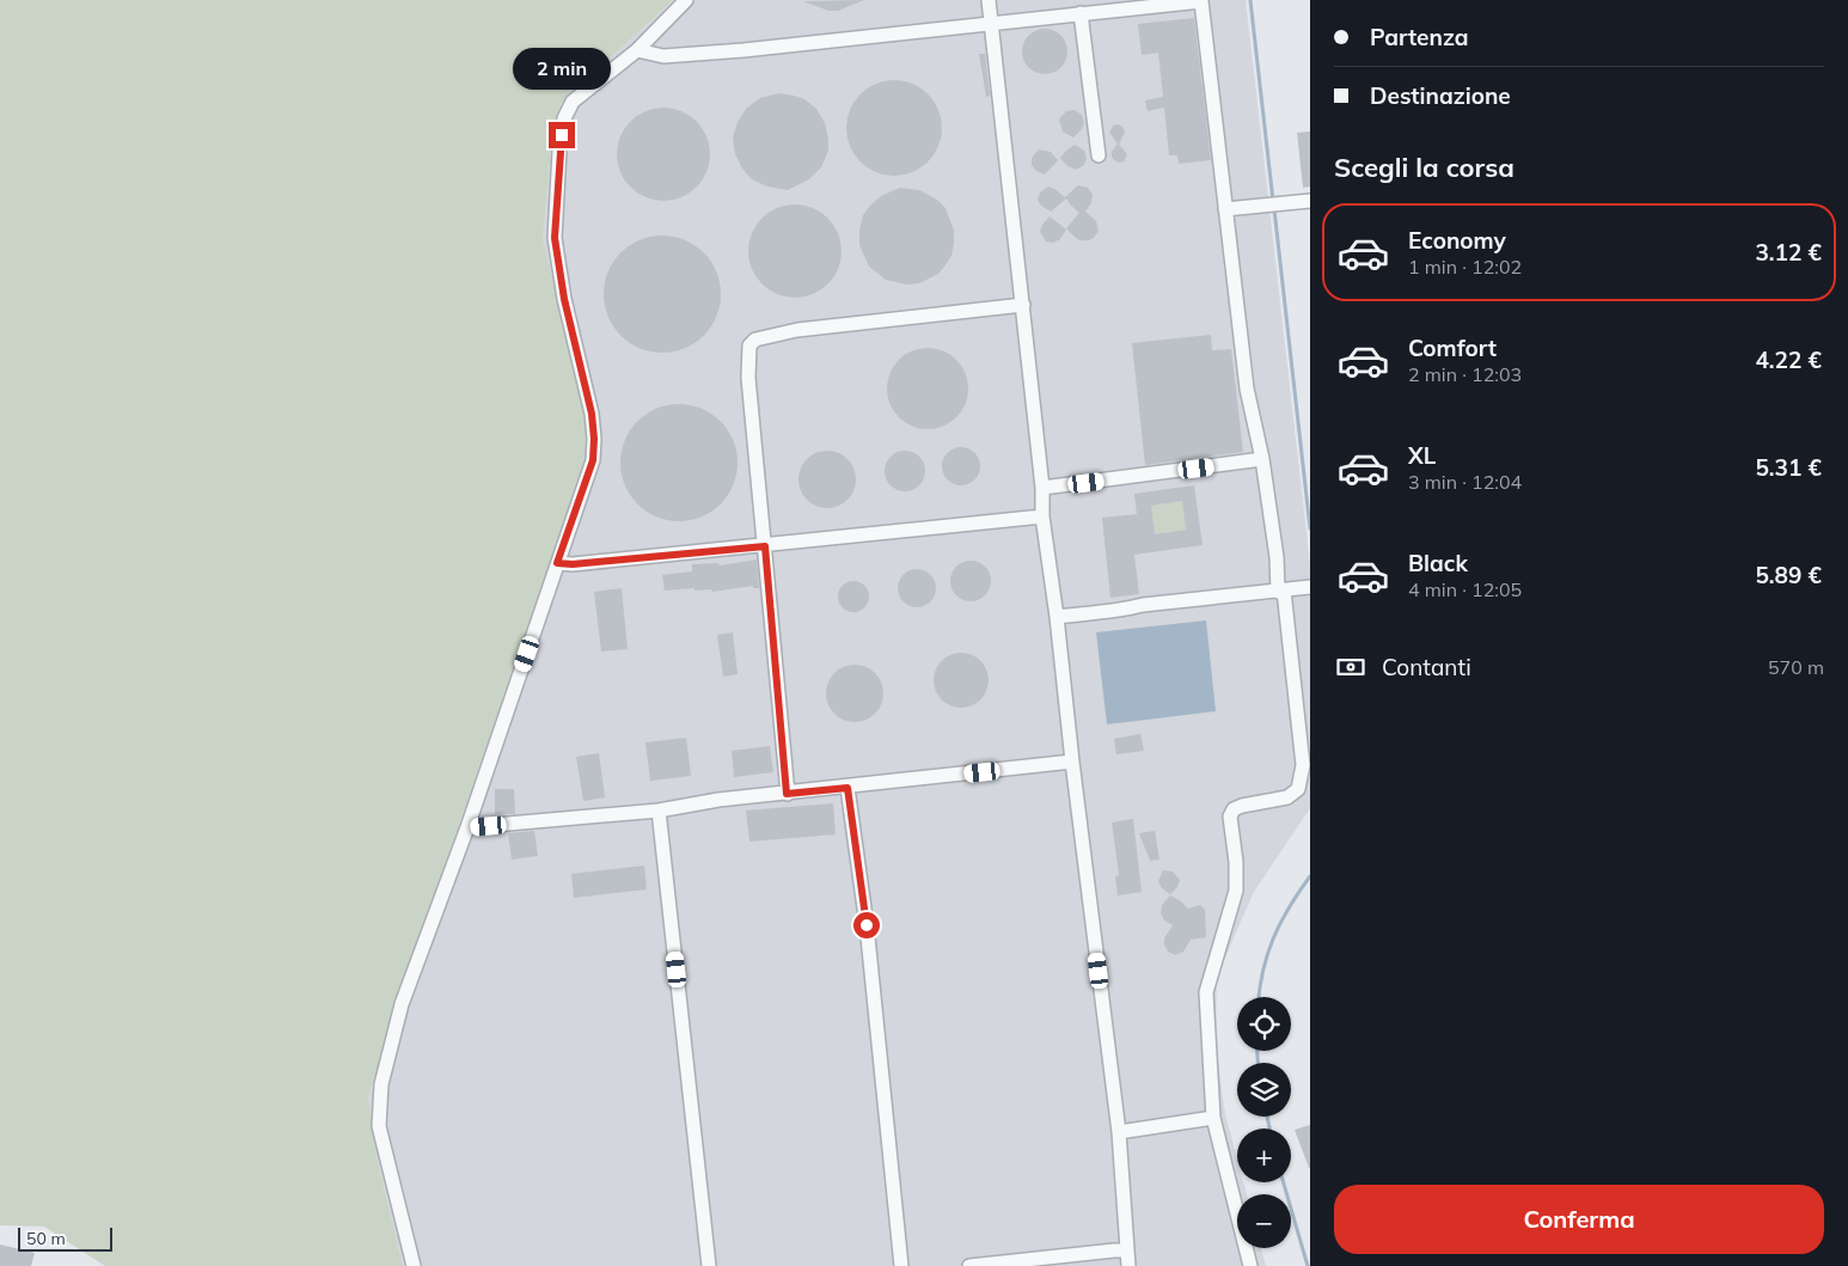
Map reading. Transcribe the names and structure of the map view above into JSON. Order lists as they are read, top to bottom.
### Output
{
  "scale_bar": "50 m",
  "page": {
    "banner": ["Partenza", "Destinazione"],
    "bubble": "2 min",
    "heading": "Scegli la corsa",
    "list": [
      {
        "name": "Economy",
        "note": "1 min · 12:02",
        "value": "3.12 €"
      },
      {
        "name": "Comfort",
        "note": "2 min · 12:03",
        "value": "4.22 €"
      },
      {
        "name": "XL",
        "note": "3 min · 12:04",
        "value": "5.31 €"
      },
      {
        "name": "Black",
        "note": "4 min · 12:05",
        "value": "5.89 €"
      }
    ],
    "pay": ["Contanti", "570 m"],
    "map_buttons": ["+", "−"],
    "buttons": "Conferma",
    "scale": "50 m"
  }
}
